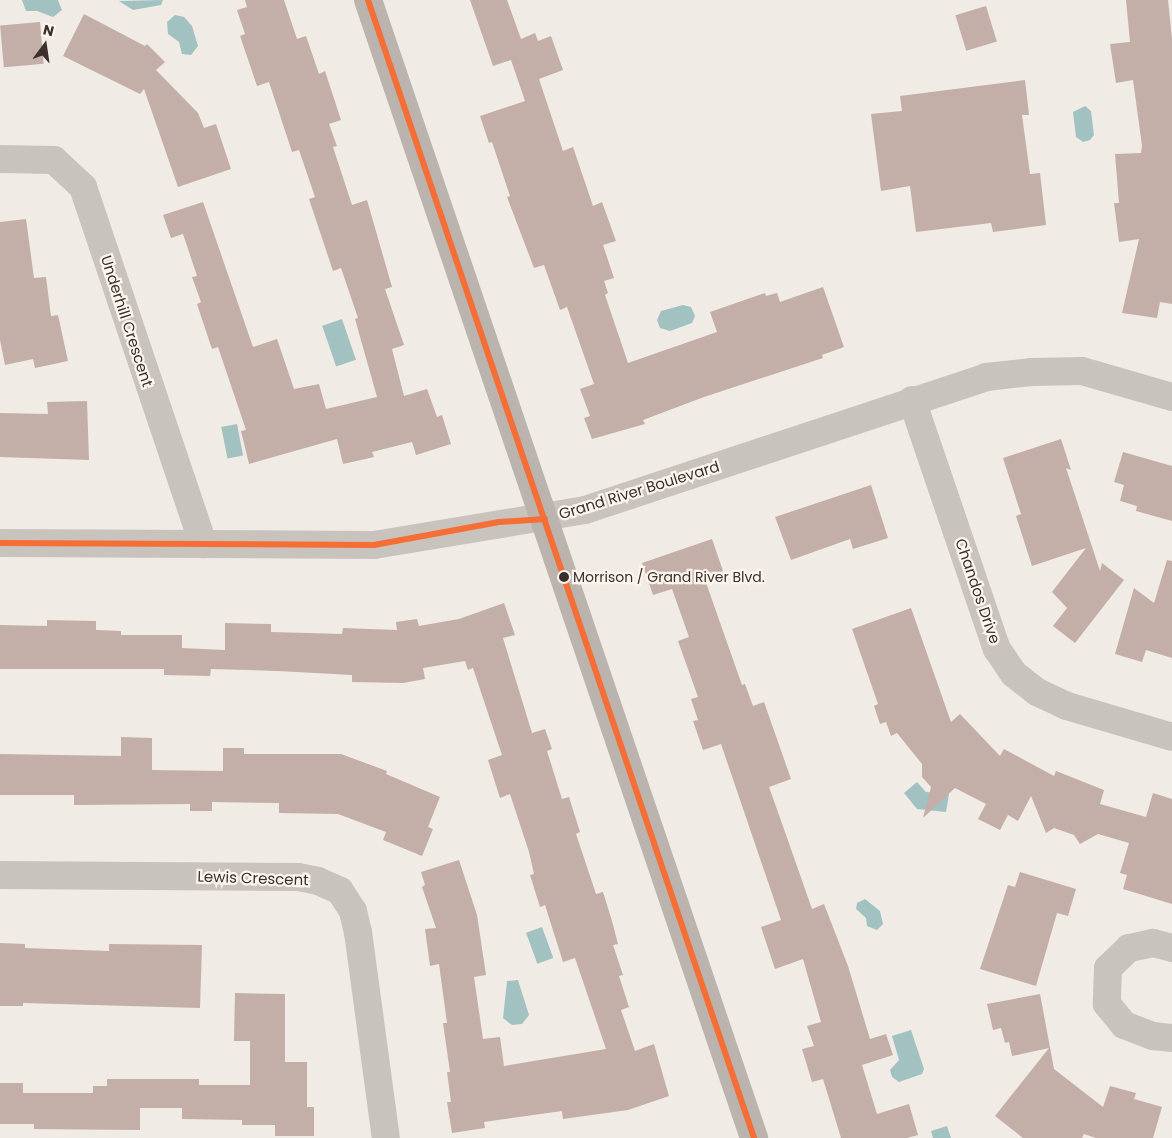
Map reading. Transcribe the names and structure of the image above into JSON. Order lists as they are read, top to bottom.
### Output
{
  "streets": {
    "street": [
      "Underhill Crescent",
      "Grand River Boulevard",
      "Chandos Drive",
      "Lewis Crescent"
    ]
  },
  "crossings": [
    ["Underhill Crescent", "Grand River Boulevard"],
    ["Grand River Boulevard", "Chandos Drive"]
  ],
  "places": ["Morrison / Grand River Blvd."],
  "north": "top"
}
